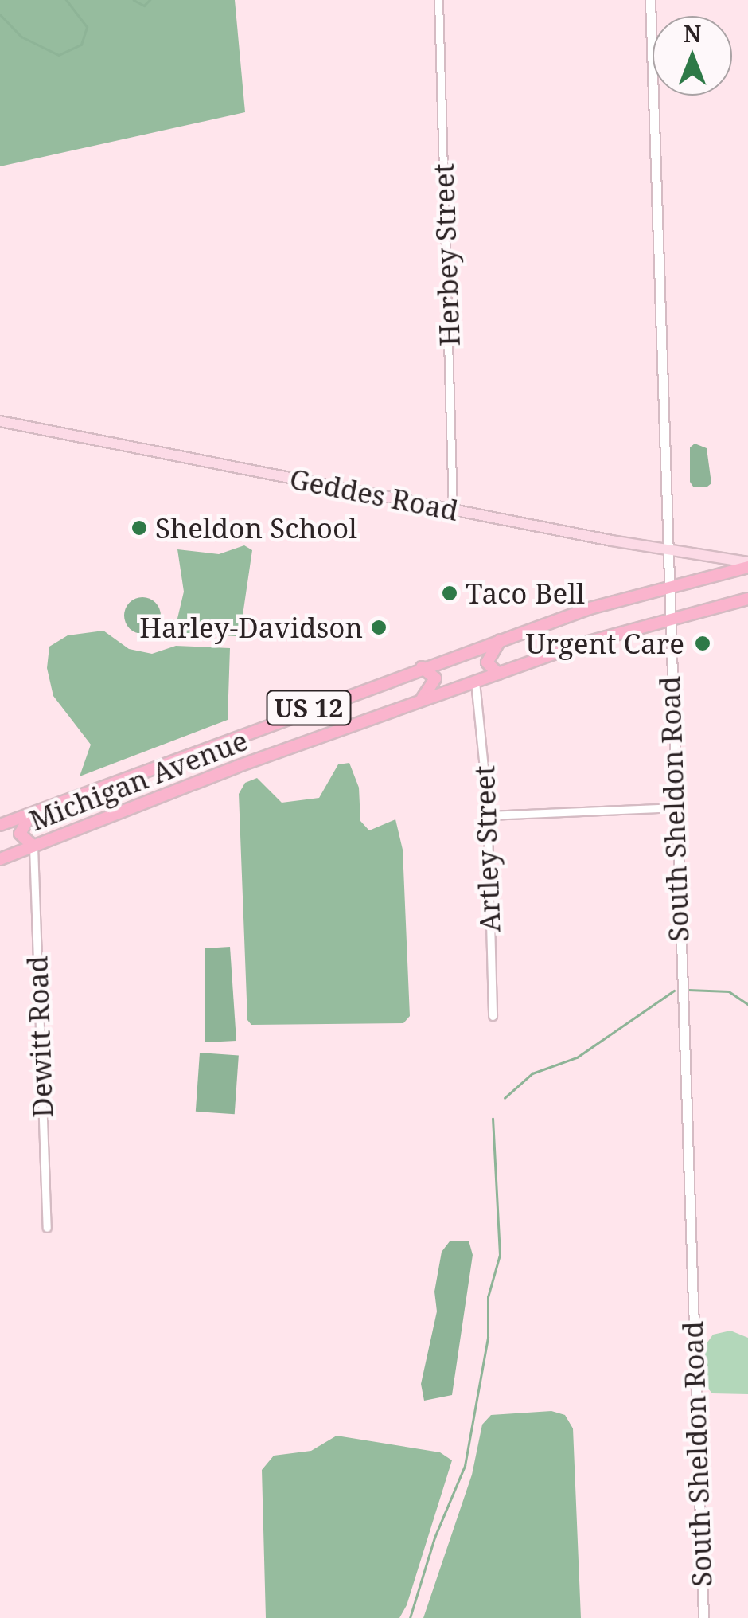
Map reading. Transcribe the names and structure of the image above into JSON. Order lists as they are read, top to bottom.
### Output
{
  "streets": {
    "main road": ["Geddes Road", "US 12", "Michigan Avenue"],
    "street": [
      "Herbey Street",
      "South Sheldon Road",
      "Artley Street",
      "Dewitt Road"
    ]
  },
  "crossings": [
    ["Herbey Street", "Geddes Road"],
    ["Geddes Road", "Michigan Avenue"],
    ["Geddes Road", "South Sheldon Road"],
    ["Michigan Avenue", "South Sheldon Road"],
    ["Michigan Avenue", "Artley Street"],
    ["Michigan Avenue", "Dewitt Road"]
  ],
  "places": [
    "Sheldon School",
    "Taco Bell",
    "Harley-Davidson",
    "Urgent Care"
  ],
  "north": "top"
}
